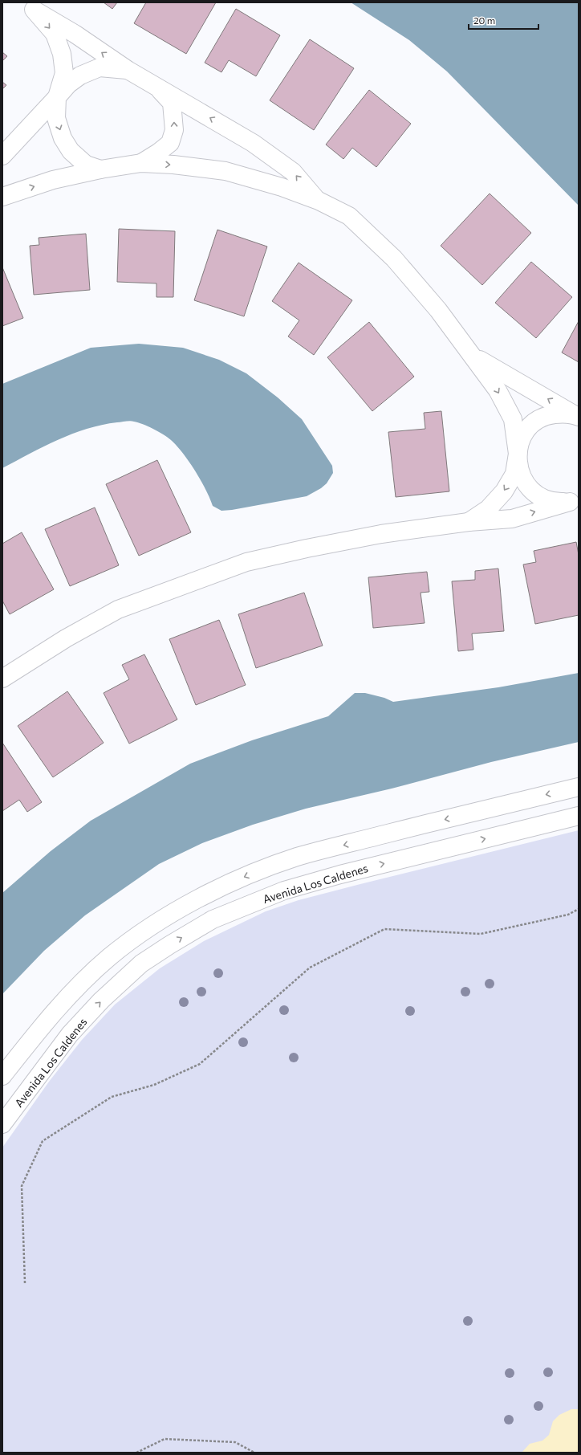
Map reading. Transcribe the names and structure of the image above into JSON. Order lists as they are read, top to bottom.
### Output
{
  "streets": {
    "street": ["Avenida Los Caldenes"]
  },
  "scale_bar": "20 m"
}
